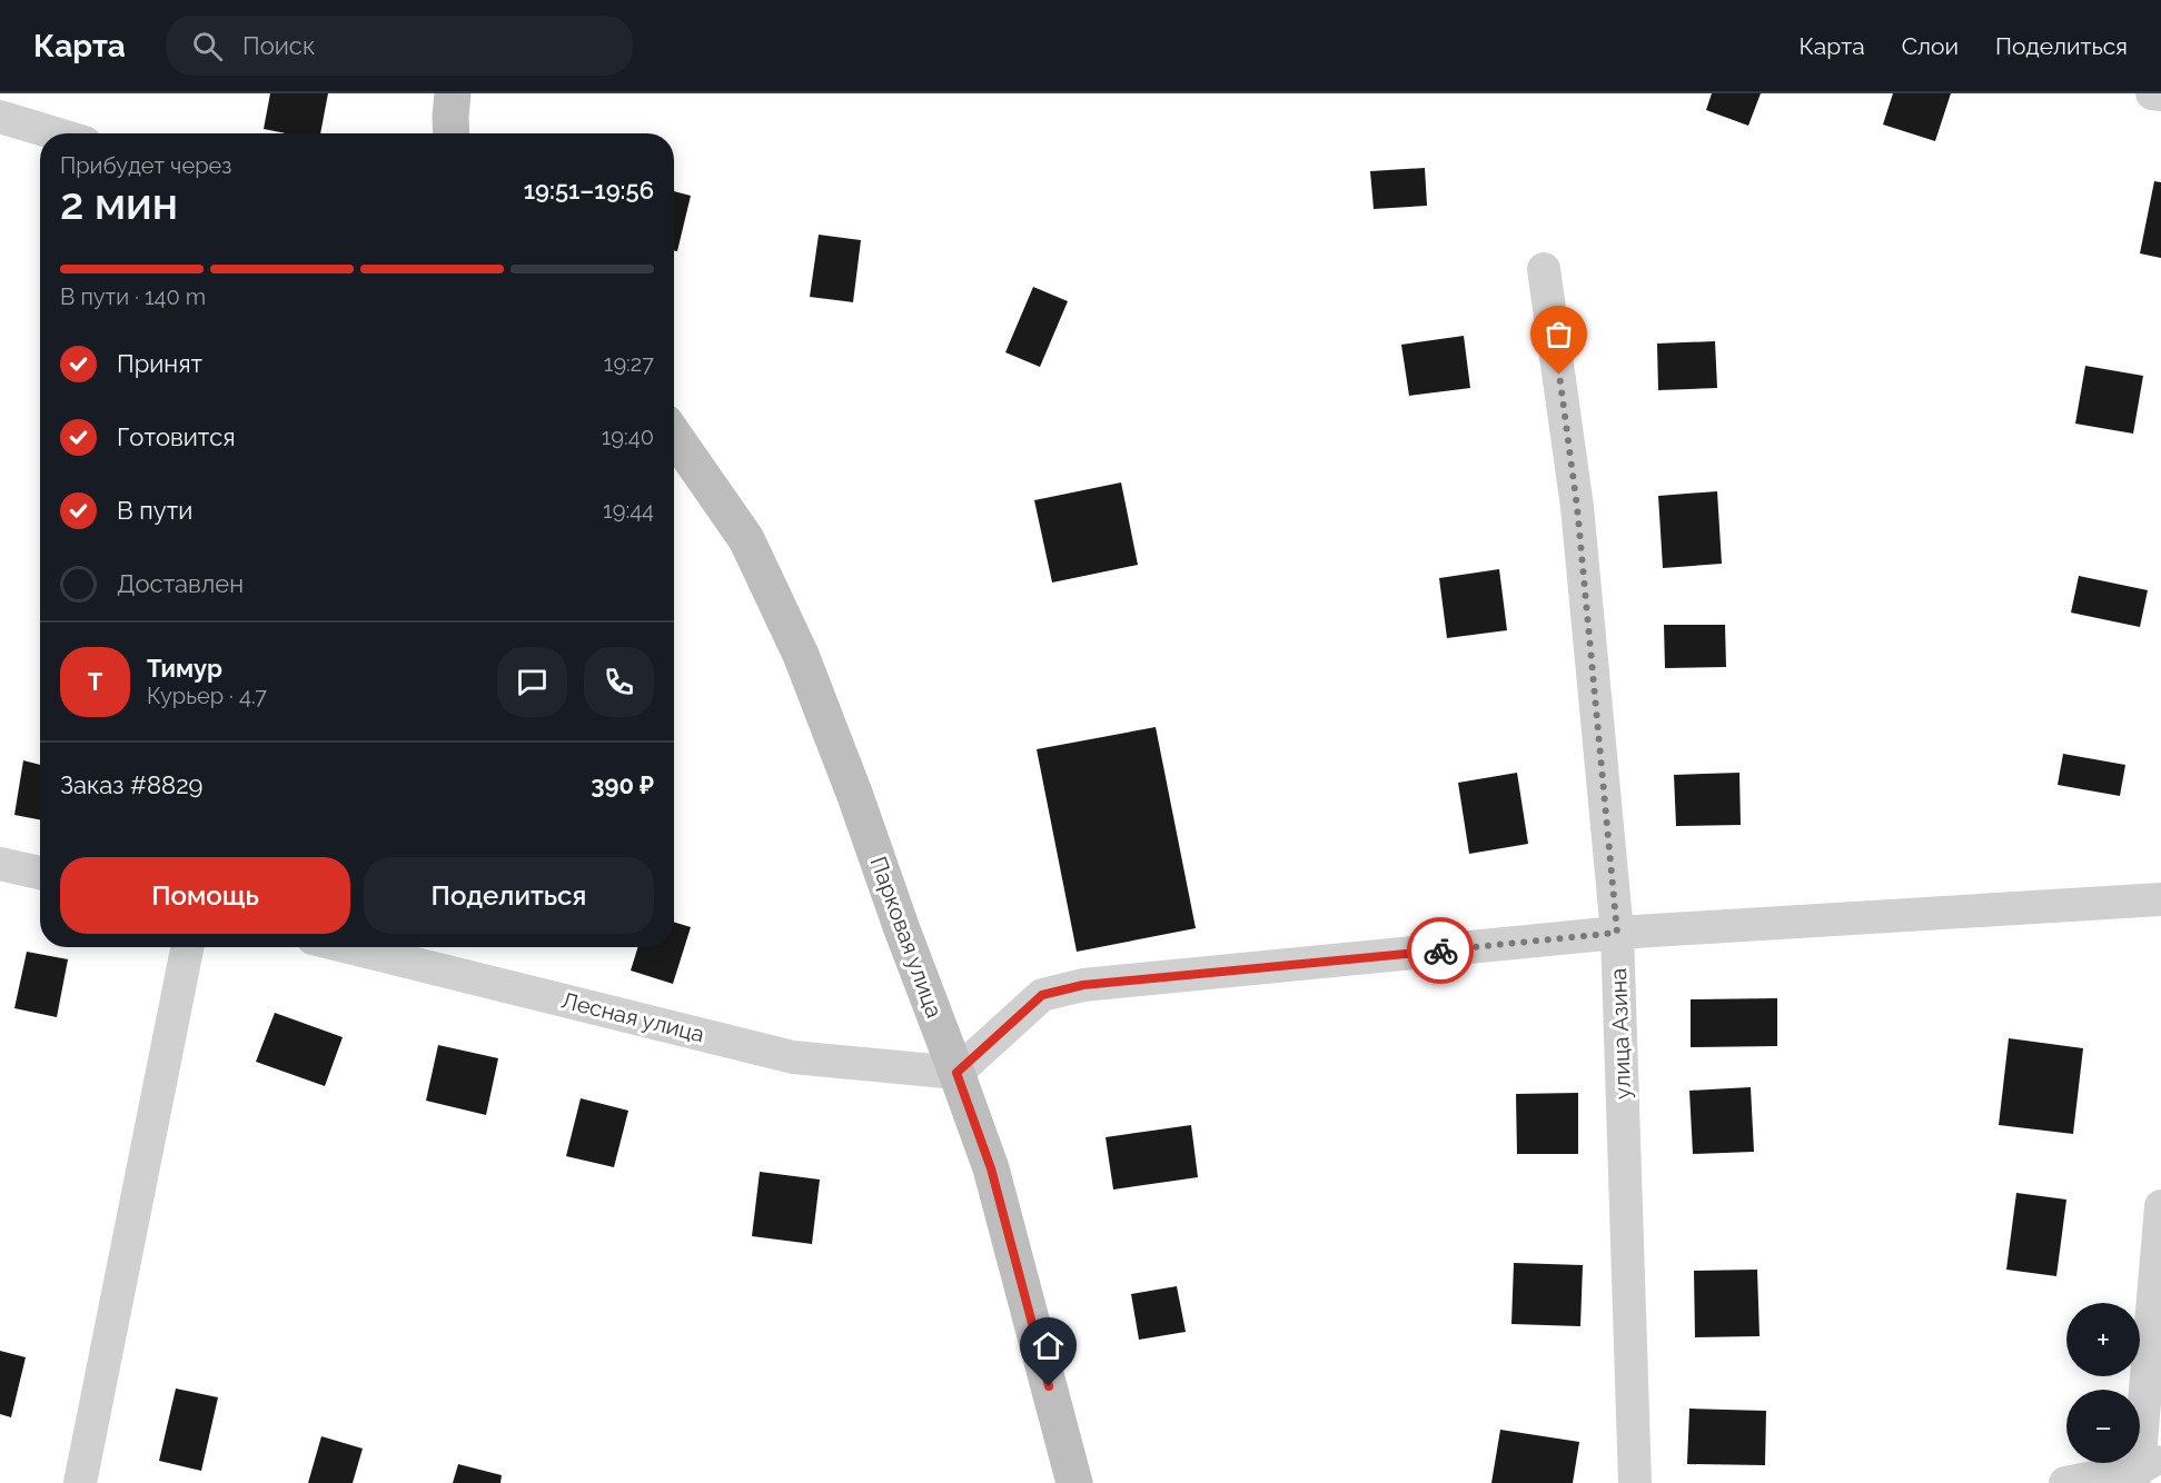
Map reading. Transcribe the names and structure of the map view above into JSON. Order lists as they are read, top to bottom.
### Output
{
  "streets": {
    "main road": ["Парковая улица"],
    "street": ["Лесная улица", "улица Азина"]
  },
  "crossings": [
    ["Парковая улица", "Лесная улица"]
  ],
  "page": {
    "header": "Карта",
    "search": "Поиск",
    "nav": ["Карта", "Слои", "Поделиться"],
    "heading": ["2 мин", "Прибудет через", "19:51–19:56"],
    "panel": [
      "Тимур",
      "Курьер · 4.7",
      "Заказ #8829",
      "390 ₽"
    ],
    "bar": "В пути · 140 m",
    "list": [
      ["Принят", "19:27"],
      ["Готовится", "19:40"],
      ["В пути", "19:44"],
      "Доставлен"
    ],
    "round": "Т",
    "buttons": ["Помощь", "Поделиться"],
    "map_buttons": ["+", "−"]
  }
}
